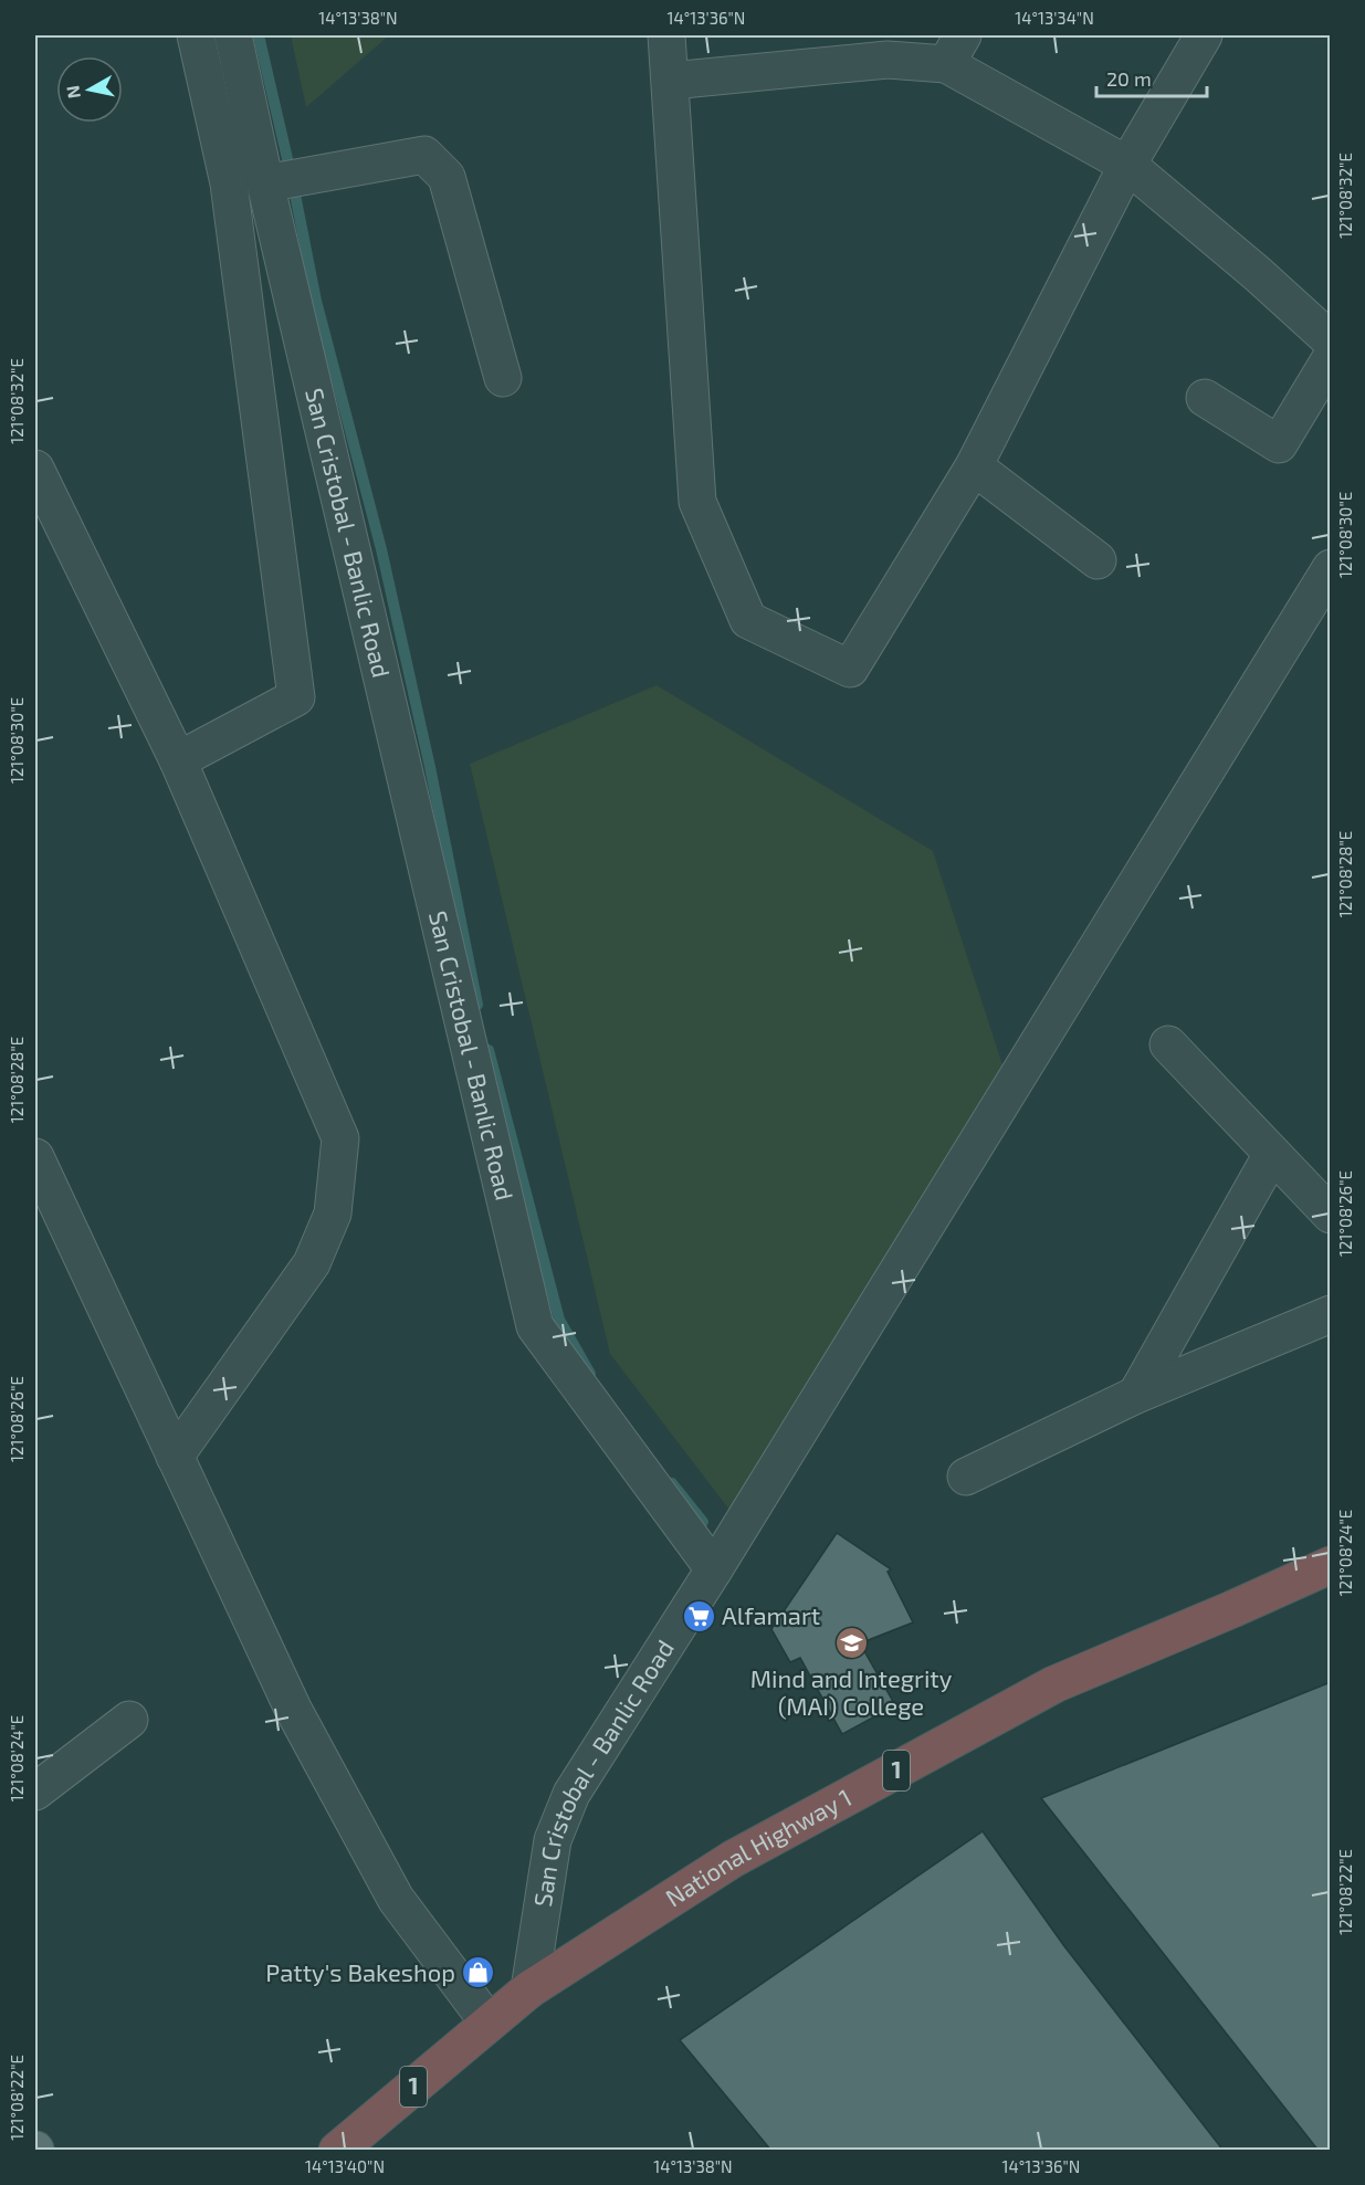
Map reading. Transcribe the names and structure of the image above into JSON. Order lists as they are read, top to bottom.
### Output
{
  "streets": {
    "highway": ["1", "National Highway 1"],
    "street": ["San Cristobal - Banlic Road"]
  },
  "crossings": [
    ["San Cristobal - Banlic Road", "National Highway 1"]
  ],
  "places": {
    "supermarket": ["Alfamart"],
    "school or university": ["Mind and Integrity (MAI) College"],
    "shop": ["Patty's Bakeshop"]
  },
  "scale_bar": "20 m",
  "north": "left",
  "coordinates": [
    "14°13'38\"N",
    "14°13'36\"N",
    "14°13'34\"N",
    "121°08'32\"E",
    "121°08'30\"E",
    "121°08'28\"E",
    "121°08'26\"E",
    "121°08'24\"E",
    "121°08'22\"E",
    "14°13'40\"N"
  ]
}
